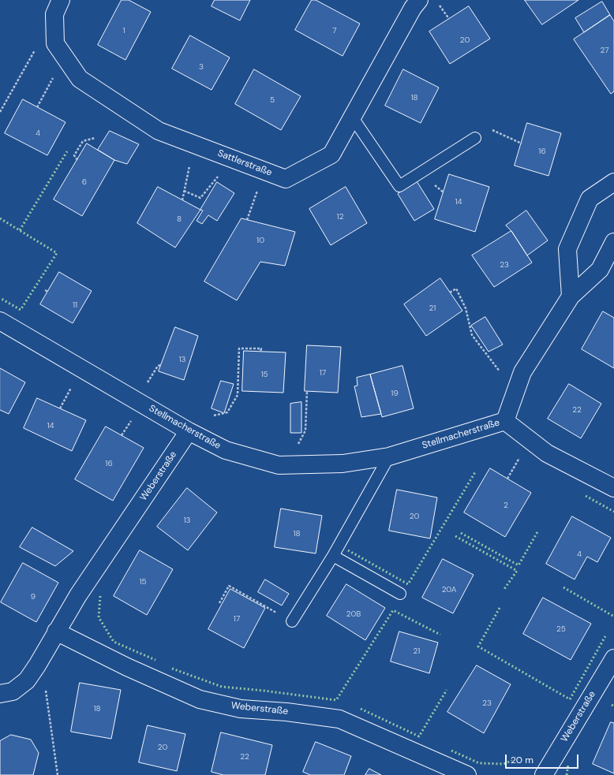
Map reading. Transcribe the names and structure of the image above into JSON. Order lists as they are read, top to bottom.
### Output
{
  "streets": {
    "street": ["Sattlerstraße", "Stellmacherstraße", "Weberstraße"]
  },
  "crossings": [
    ["Stellmacherstraße", "Weberstraße"]
  ],
  "house_numbers": [
    "1",
    "7",
    "20",
    "27",
    "3",
    "18",
    "5",
    "4",
    "16",
    "6",
    "14",
    "12",
    "8",
    "10",
    "23",
    "11",
    "21",
    "13",
    "17",
    "15",
    "19",
    "22",
    "14",
    "16",
    "2",
    "20",
    "13",
    "18",
    "4",
    "15",
    "20A",
    "9",
    "20B",
    "17",
    "25",
    "21",
    "23",
    "18",
    "20",
    "22"
  ],
  "scale_bar": "20 m"
}
